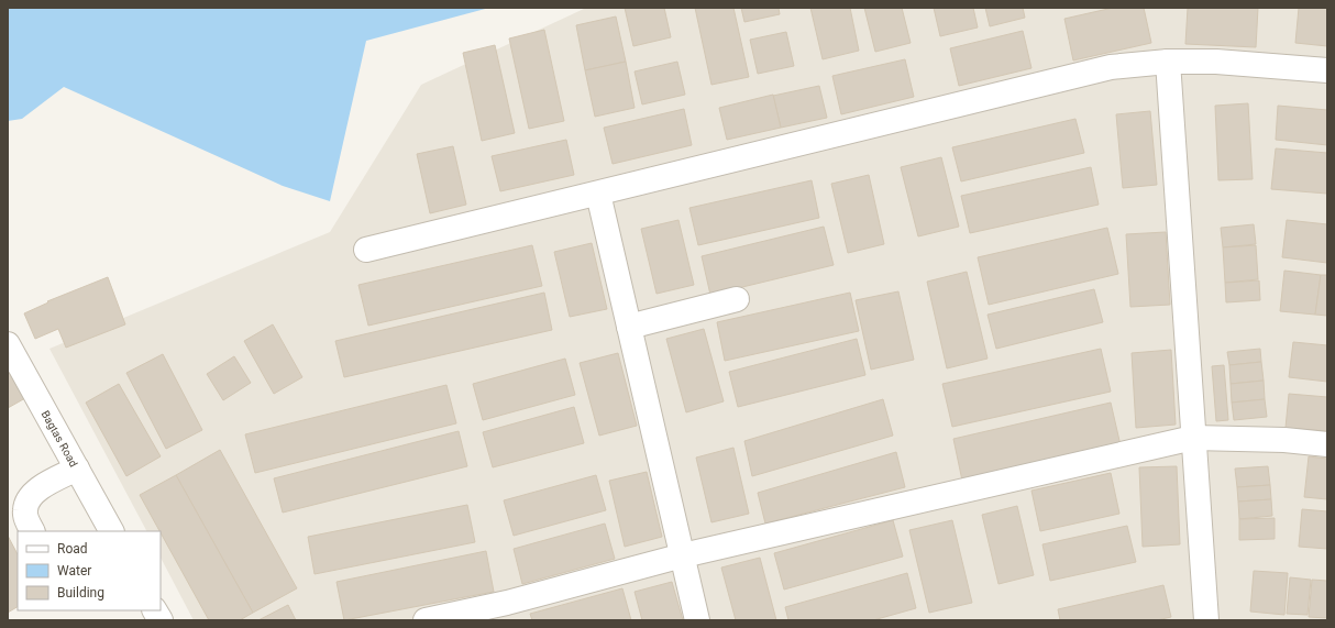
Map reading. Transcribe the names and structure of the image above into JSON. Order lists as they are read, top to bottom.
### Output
{
  "streets": {
    "street": ["Bagtas Road"]
  },
  "legend": ["Road", "Water", "Building"]
}
